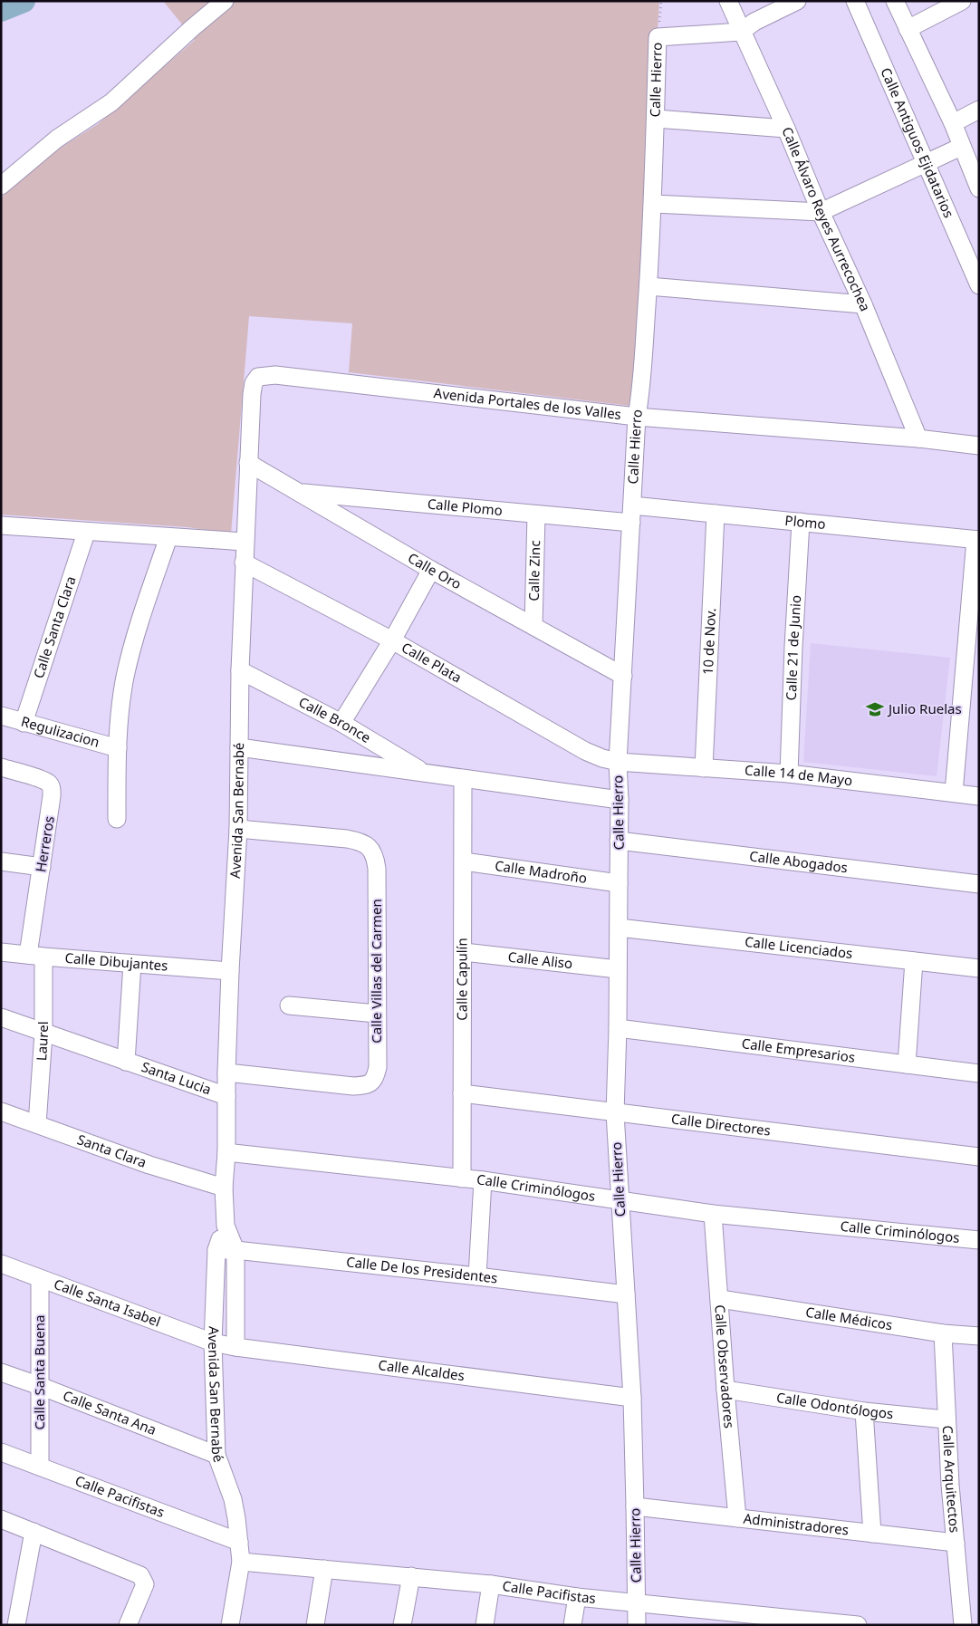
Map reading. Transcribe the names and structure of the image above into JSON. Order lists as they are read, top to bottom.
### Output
{
  "streets": {
    "street": [
      "Calle Hierro",
      "Calle Antiguos Ejidatarios",
      "Calle Álvaro Reyes Aurrecochea",
      "Avenida Portales de los Valles",
      "Calle Plomo",
      "Plomo",
      "Calle Zinc",
      "Calle Oro",
      "Calle Santa Clara",
      "10 de Nov.",
      "Calle 21 de Junio",
      "Calle Plata",
      "Calle Bronce",
      "Regulizacion",
      "Calle 14 de Mayo",
      "Avenida San Bernabé",
      "Herreros",
      "Calle Abogados",
      "Calle Madroño",
      "Calle Licenciados",
      "Calle Aliso",
      "Calle Dibujantes",
      "Calle Villas del Carmen",
      "Calle Capulín",
      "Laurel",
      "Calle Empresarios",
      "Santa Lucia",
      "Calle Directores",
      "Santa Clara",
      "Calle Criminólogos",
      "Calle De los Presidentes",
      "Calle Santa Isabel",
      "Calle Médicos",
      "Calle Observadores",
      "Calle Alcaldes",
      "Calle Santa Buena",
      "Calle Odontólogos",
      "Calle Santa Ana",
      "Calle Arquitectos",
      "Calle Pacifistas",
      "Administradores"
    ]
  },
  "crossings": [
    ["Calle Hierro", "Avenida Portales de los Valles"],
    ["Calle Hierro", "Calle Plomo"],
    ["Calle Hierro", "Plomo"],
    ["Calle Hierro", "Calle Oro"],
    ["Calle Hierro", "Calle Plata"],
    ["Calle Hierro", "Calle Bronce"],
    ["Calle Hierro", "Calle 14 de Mayo"],
    ["Calle Hierro", "Calle Abogados"],
    ["Calle Hierro", "Calle Madroño"],
    ["Calle Hierro", "Calle Licenciados"],
    ["Calle Hierro", "Calle Aliso"],
    ["Calle Hierro", "Calle Empresarios"],
    ["Calle Hierro", "Calle Directores"],
    ["Calle Hierro", "Calle Criminólogos"],
    ["Calle Hierro", "Calle De los Presidentes"],
    ["Calle Hierro", "Calle Alcaldes"],
    ["Calle Hierro", "Calle Pacifistas"],
    ["Calle Hierro", "Administradores"],
    ["Calle Álvaro Reyes Aurrecochea", "Avenida Portales de los Valles"],
    ["Avenida Portales de los Valles", "Avenida San Bernabé"],
    ["Calle Plomo", "Calle Zinc"],
    ["Calle Plomo", "Calle Oro"],
    ["Plomo", "10 de Nov."],
    ["Plomo", "Calle 21 de Junio"],
    ["Calle Zinc", "Calle Oro"],
    ["Calle Oro", "Avenida San Bernabé"],
    ["Calle Santa Clara", "Regulizacion"],
    ["10 de Nov.", "Calle 14 de Mayo"],
    ["Calle 21 de Junio", "Calle 14 de Mayo"],
    ["Calle Plata", "Calle 14 de Mayo"],
    ["Calle Plata", "Avenida San Bernabé"],
    ["Calle Bronce", "Avenida San Bernabé"],
    ["Calle Bronce", "Calle Capulín"],
    ["Avenida San Bernabé", "Calle Dibujantes"],
    ["Avenida San Bernabé", "Calle Villas del Carmen"],
    ["Avenida San Bernabé", "Santa Lucia"],
    ["Avenida San Bernabé", "Santa Clara"],
    ["Avenida San Bernabé", "Calle Criminólogos"],
    ["Avenida San Bernabé", "Calle De los Presidentes"],
    ["Avenida San Bernabé", "Calle Santa Isabel"],
    ["Avenida San Bernabé", "Calle Alcaldes"],
    ["Avenida San Bernabé", "Calle Santa Ana"],
    ["Avenida San Bernabé", "Calle Pacifistas"],
    ["Herreros", "Calle Dibujantes"],
    ["Herreros", "Laurel"],
    ["Calle Madroño", "Calle Capulín"],
    ["Calle Aliso", "Calle Capulín"],
    ["Calle Dibujantes", "Laurel"],
    ["Calle Capulín", "Calle Directores"],
    ["Calle Capulín", "Calle Criminólogos"],
    ["Laurel", "Santa Lucia"],
    ["Laurel", "Santa Clara"],
    ["Calle Criminólogos", "Calle Observadores"],
    ["Calle Santa Isabel", "Calle Alcaldes"],
    ["Calle Santa Isabel", "Calle Santa Buena"],
    ["Calle Médicos", "Calle Observadores"],
    ["Calle Médicos", "Calle Arquitectos"],
    ["Calle Observadores", "Calle Odontólogos"],
    ["Calle Observadores", "Administradores"],
    ["Calle Santa Buena", "Calle Santa Ana"],
    ["Calle Santa Buena", "Calle Pacifistas"],
    ["Calle Odontólogos", "Calle Arquitectos"],
    ["Calle Arquitectos", "Administradores"]
  ],
  "places": {
    "school or university": ["Julio Ruelas"]
  }
}
